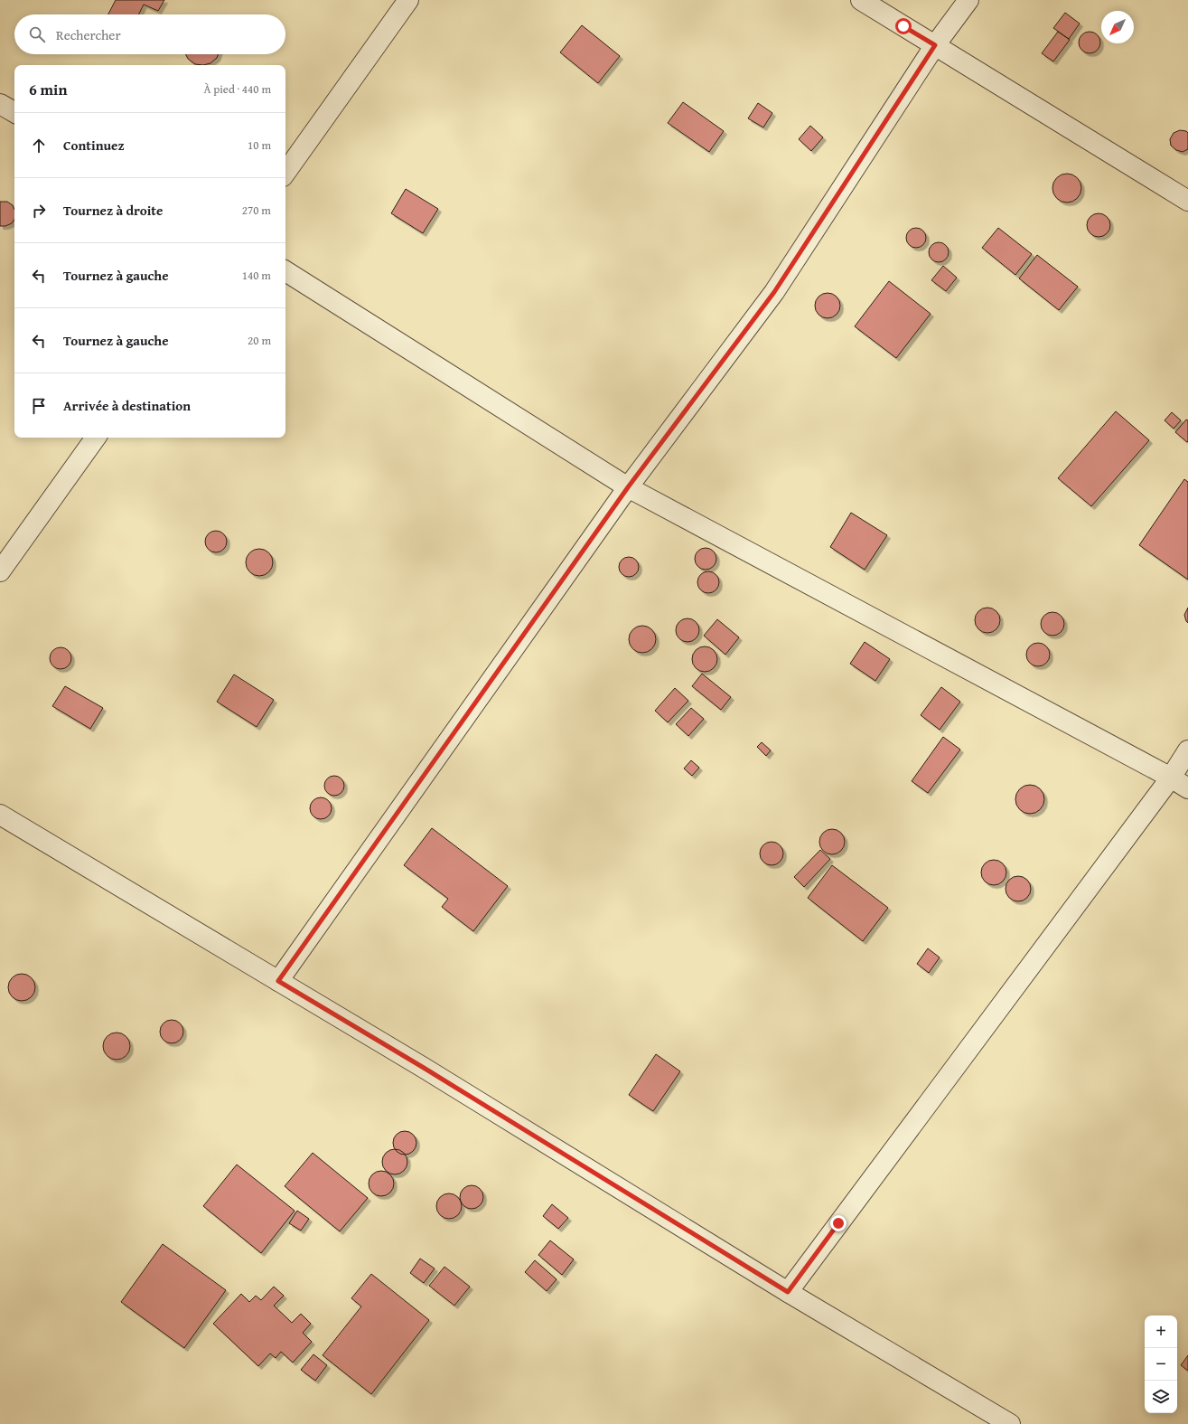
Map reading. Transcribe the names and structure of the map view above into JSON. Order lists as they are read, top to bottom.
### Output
{
  "north": "bottom left",
  "page": {
    "search": "Rechercher",
    "heading": ["6 min", "À pied · 440 m"],
    "list": [
      ["Continuez", "10 m"],
      ["Tournez à droite", "270 m"],
      ["Tournez à gauche", "140 m"],
      ["Tournez à gauche", "20 m"],
      "Arrivée à destination"
    ],
    "map_buttons": ["+", "−"]
  }
}
